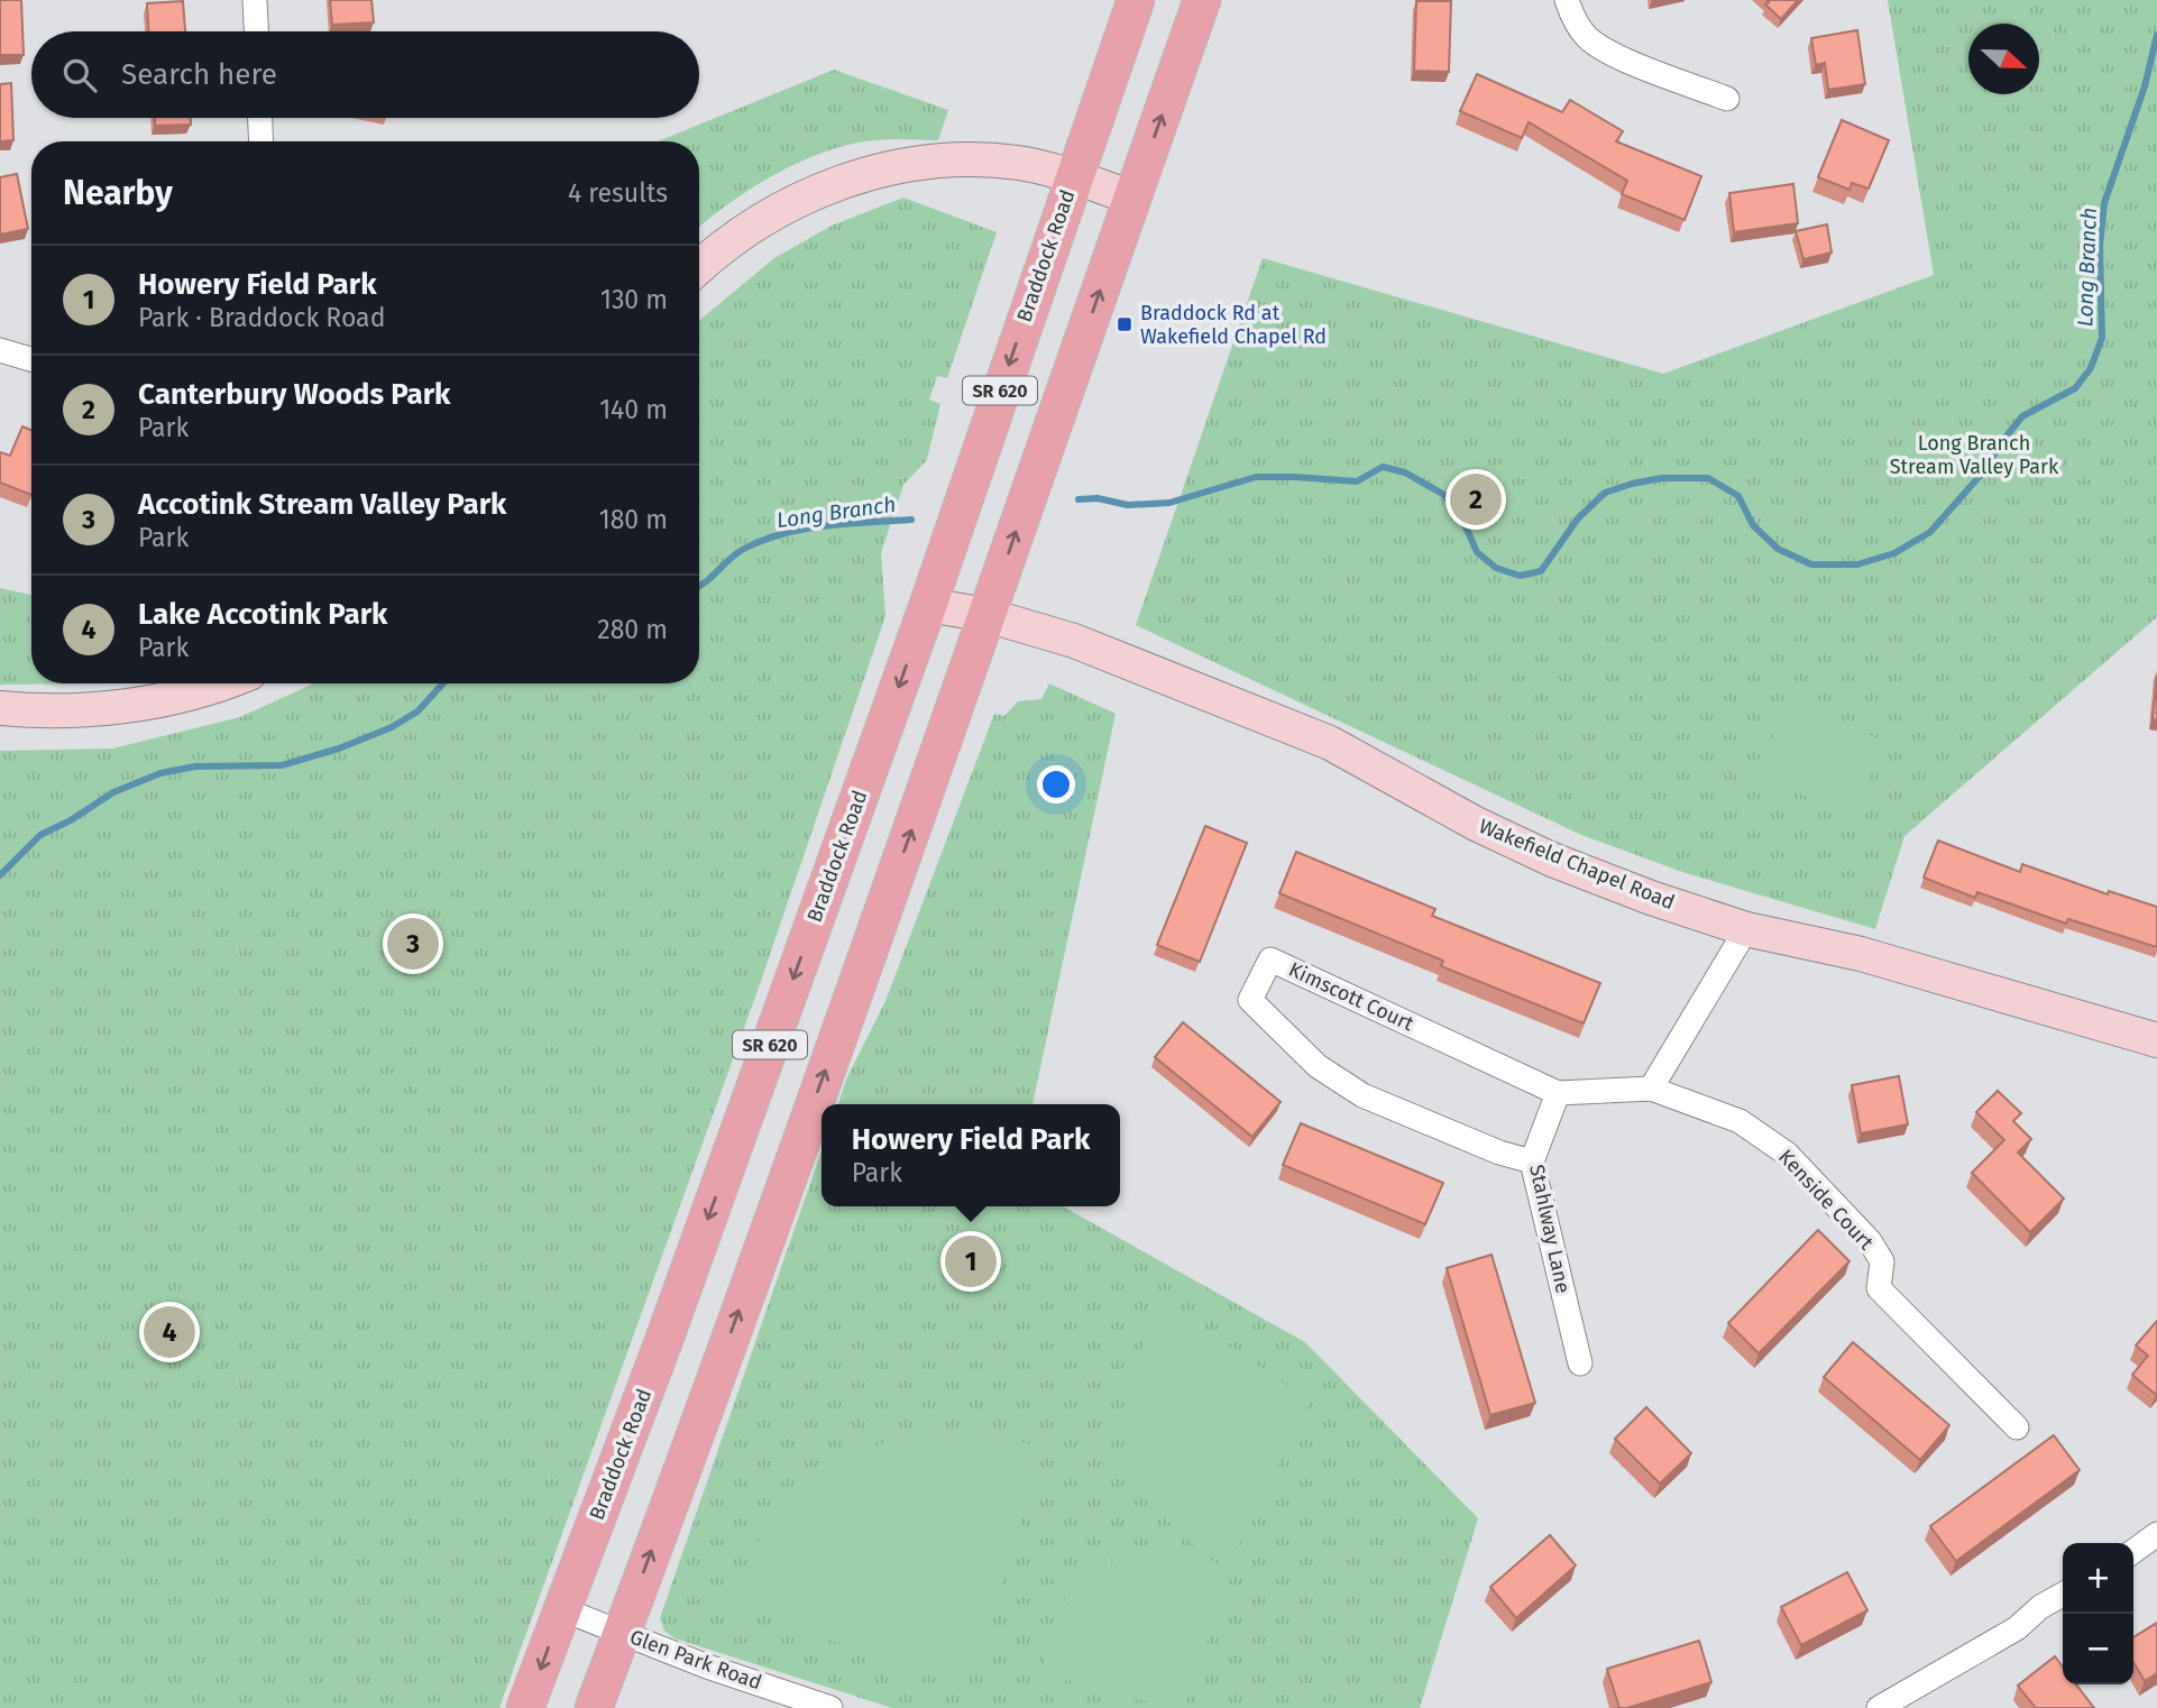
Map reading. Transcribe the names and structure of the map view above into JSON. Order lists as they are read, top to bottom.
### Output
{
  "streets": {
    "main road": ["Braddock Road", "SR 620", "Wakefield Chapel Road"],
    "street": [
      "Kimscott Court",
      "Kenside Court",
      "Stahlway Lane",
      "Glen Park Road"
    ]
  },
  "crossings": [
    ["Braddock Road", "Wakefield Chapel Road"],
    ["Braddock Road", "Glen Park Road"],
    ["SR 620", "Wakefield Chapel Road"],
    ["SR 620", "Glen Park Road"],
    ["Kimscott Court", "Stahlway Lane"]
  ],
  "water": ["Long Branch"],
  "parks": ["Long Branch Stream Valley Park"],
  "places": {
    "transit": ["Braddock Rd at Wakefield Chapel Rd"]
  },
  "north": "right",
  "page": {
    "search": "Search here",
    "heading": ["Nearby", "4 results"],
    "list": [
      {
        "mark": "1",
        "name": "Howery Field Park",
        "note": "Park · Braddock Road",
        "value": "130 m"
      },
      {
        "mark": "2",
        "name": "Canterbury Woods Park",
        "note": "Park",
        "value": "140 m"
      },
      {
        "mark": "3",
        "name": "Accotink Stream Valley Park",
        "note": "Park",
        "value": "180 m"
      },
      {
        "mark": "4",
        "name": "Lake Accotink Park",
        "note": "Park",
        "value": "280 m"
      }
    ],
    "pins": [
      "2",
      "3",
      "1",
      "4"
    ],
    "popup": ["Howery Field Park", "Park"],
    "map_buttons": ["+", "−"]
  }
}
